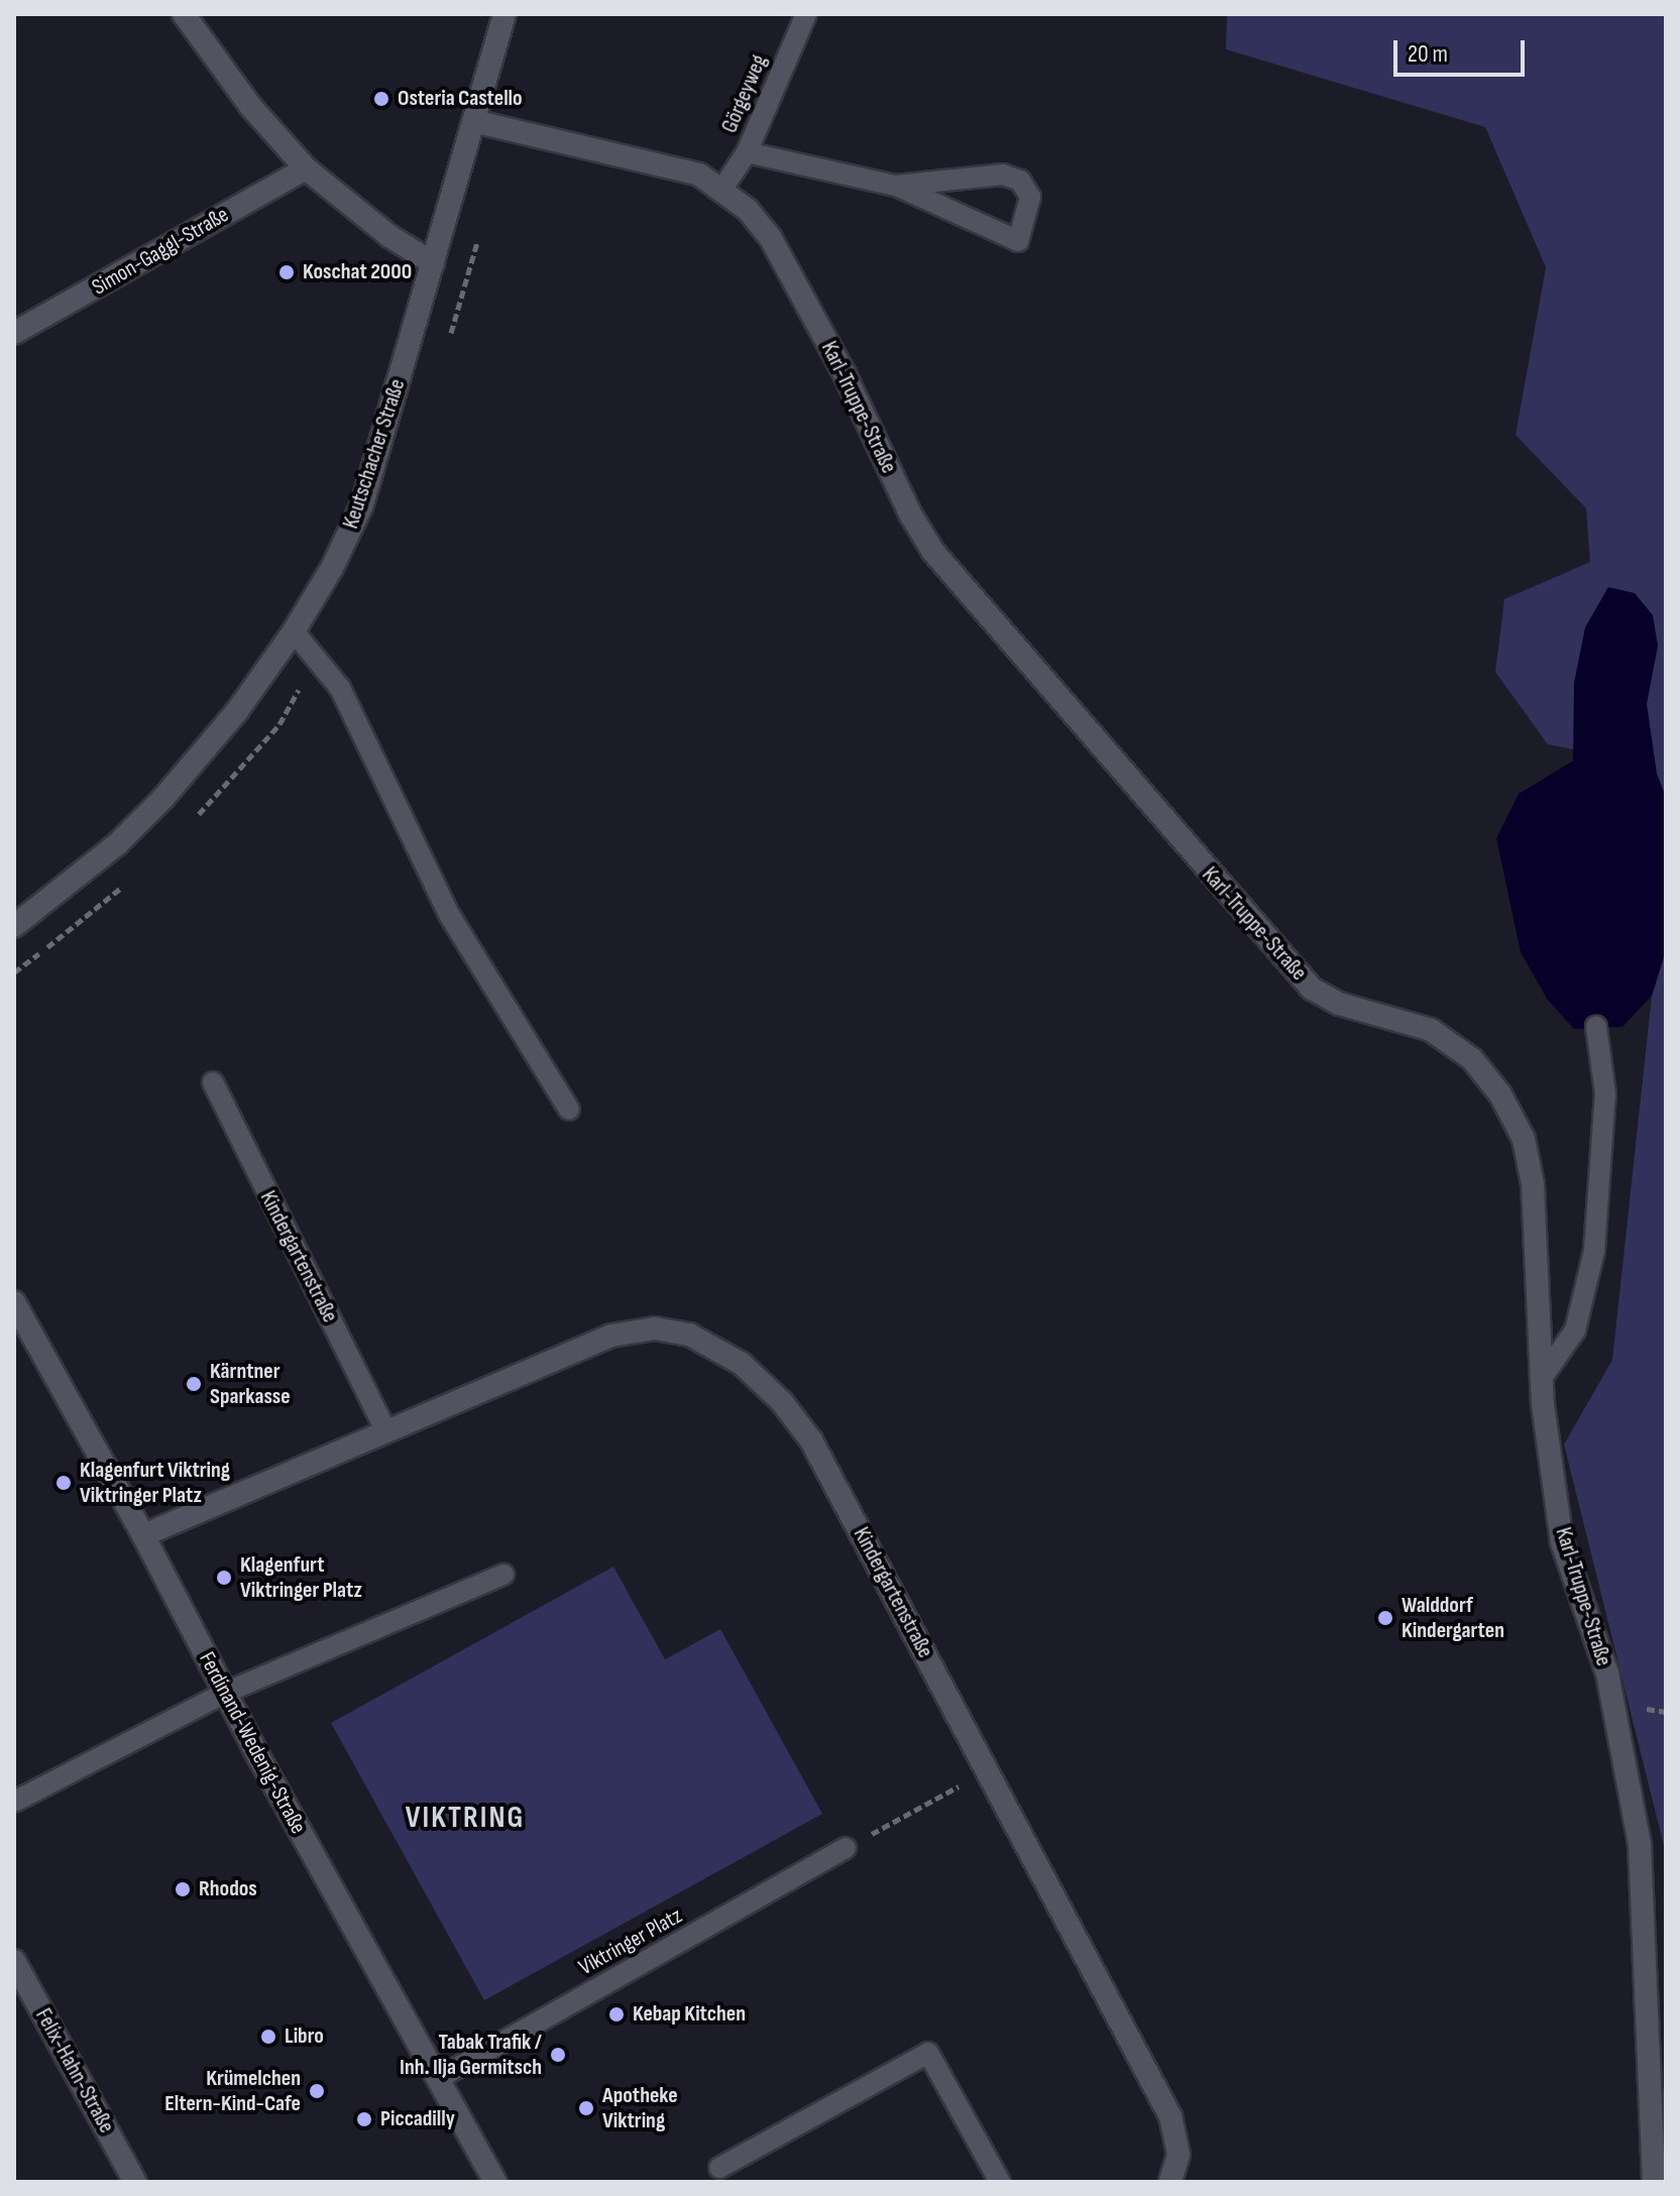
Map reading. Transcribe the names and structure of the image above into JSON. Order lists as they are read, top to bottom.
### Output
{
  "streets": {
    "street": [
      "Simon-Gaggl-Straße",
      "Karl-Truppe-Straße",
      "Keutschacher Straße",
      "Kindergartenstraße",
      "Ferdinand-Wedenig-Straße",
      "Felix-Hahn-Straße"
    ],
    "lane": ["Görgeyweg", "Viktringer Platz"]
  },
  "crossings": [
    ["Görgeyweg", "Karl-Truppe-Straße"],
    ["Karl-Truppe-Straße", "Keutschacher Straße"],
    ["Kindergartenstraße", "Ferdinand-Wedenig-Straße"],
    ["Ferdinand-Wedenig-Straße", "Viktringer Platz"]
  ],
  "districts": ["VIKTRING"],
  "places": [
    "Osteria Castello",
    "Koschat 2000",
    "Kärntner Sparkasse",
    "Klagenfurt Viktring Viktringer Platz",
    "Klagenfurt Viktringer Platz",
    "Walddorf Kindergarten",
    "Rhodos",
    "Kebap Kitchen",
    "Libro",
    "Tabak Trafik / Inh. Ilja Germitsch",
    "Krümelchen Eltern-Kind-Cafe",
    "Apotheke Viktring",
    "Piccadilly"
  ],
  "scale_bar": "20 m"
}
